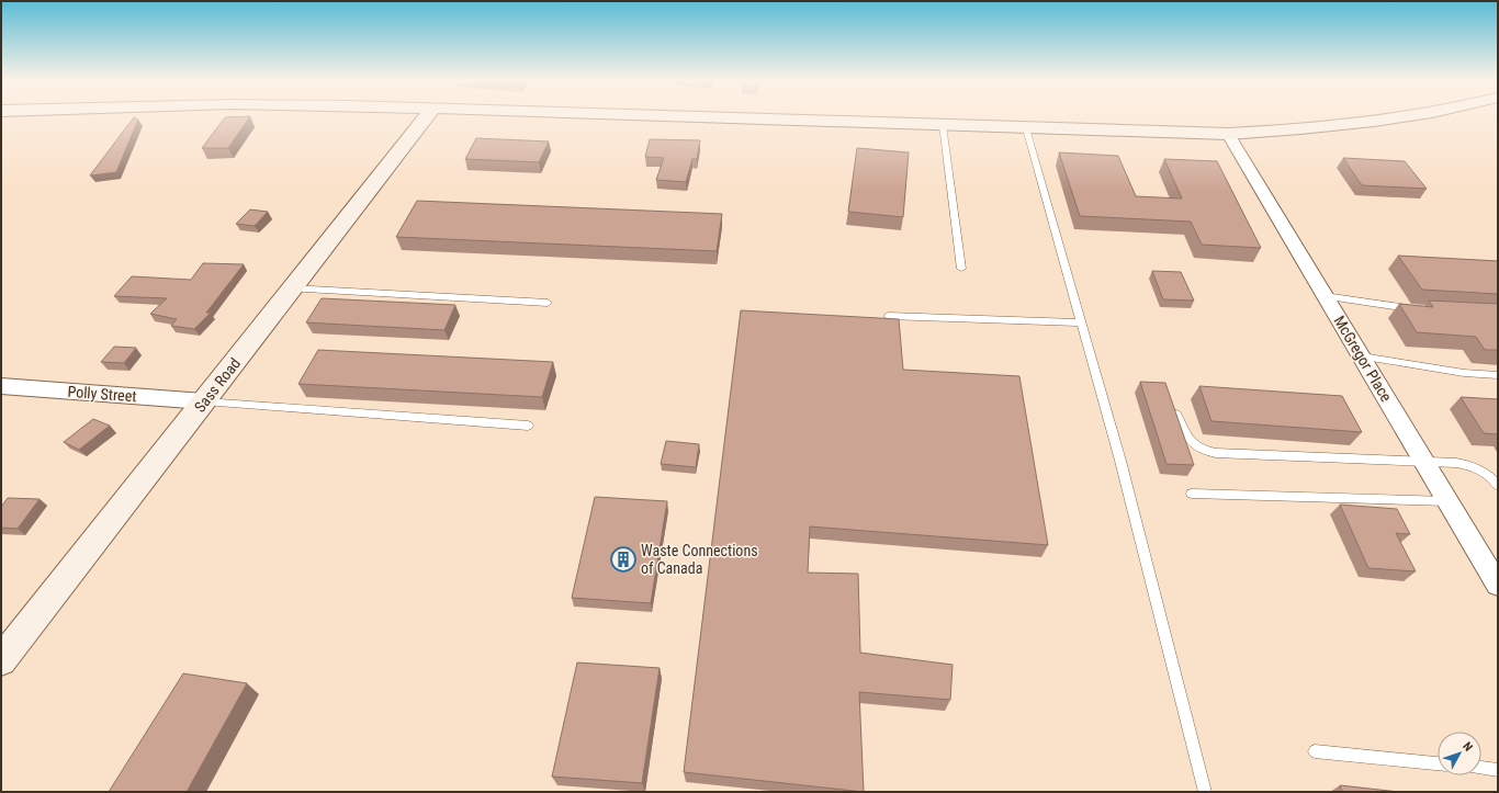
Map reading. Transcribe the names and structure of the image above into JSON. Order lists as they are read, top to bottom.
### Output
{
  "streets": {
    "street": ["McGregor Place", "Sass Road", "Polly Street"]
  },
  "crossings": [
    ["Sass Road", "Polly Street"]
  ],
  "places": {
    "building": ["Waste Connections of Canada"]
  },
  "north": "top right"
}
